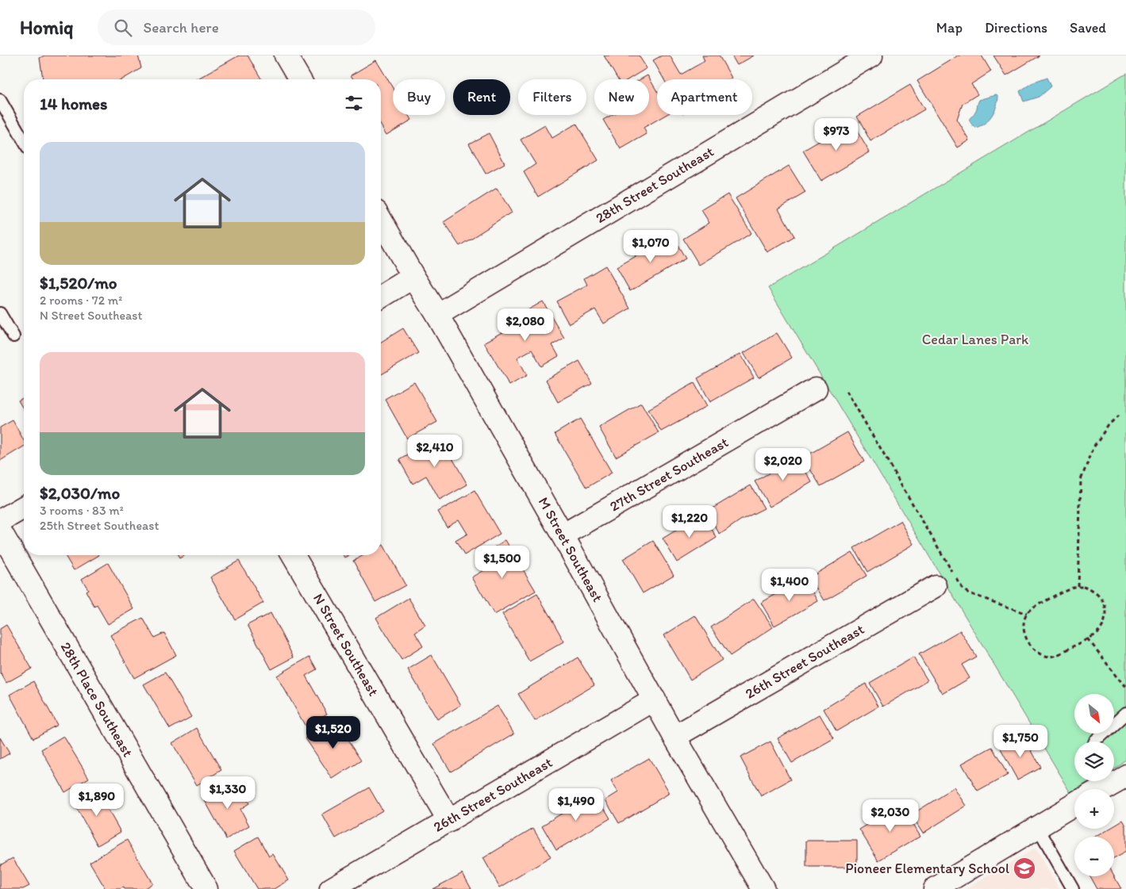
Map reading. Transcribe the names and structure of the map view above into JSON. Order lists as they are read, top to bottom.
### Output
{
  "streets": {
    "street": [
      "28th Street Southeast",
      "27th Street Southeast",
      "M Street Southeast",
      "N Street Southeast",
      "26th Street Southeast",
      "28th Place Southeast"
    ]
  },
  "crossings": [
    ["28th Street Southeast", "M Street Southeast"],
    ["27th Street Southeast", "M Street Southeast"],
    ["M Street Southeast", "26th Street Southeast"],
    ["N Street Southeast", "26th Street Southeast"]
  ],
  "parks": ["Cedar Lanes Park"],
  "places": {
    "school or university": ["Pioneer Elementary School"]
  },
  "north": "bottom right",
  "page": {
    "header": "Homiq",
    "search": "Search here",
    "nav": ["Map", "Directions", "Saved"],
    "chip": [
      "Buy",
      "Rent",
      "Filters",
      "New",
      "Apartment"
    ],
    "heading": "14 homes",
    "price": [
      "$973",
      "$1,070",
      "$2,080",
      "$2,410",
      "$2,020",
      "$1,220",
      "$1,500",
      "$1,400",
      "$1,520",
      "$1,750",
      "$1,330",
      "$1,890",
      "$1,490",
      "$2,030"
    ],
    "list": [
      {
        "name": "$1,520/mo",
        "note": "2 rooms · 72 m² · N Street Southeast"
      },
      {
        "name": "$2,030/mo",
        "note": "3 rooms · 83 m² · 25th Street Southeast"
      }
    ],
    "map_buttons": ["+", "−"]
  }
}
